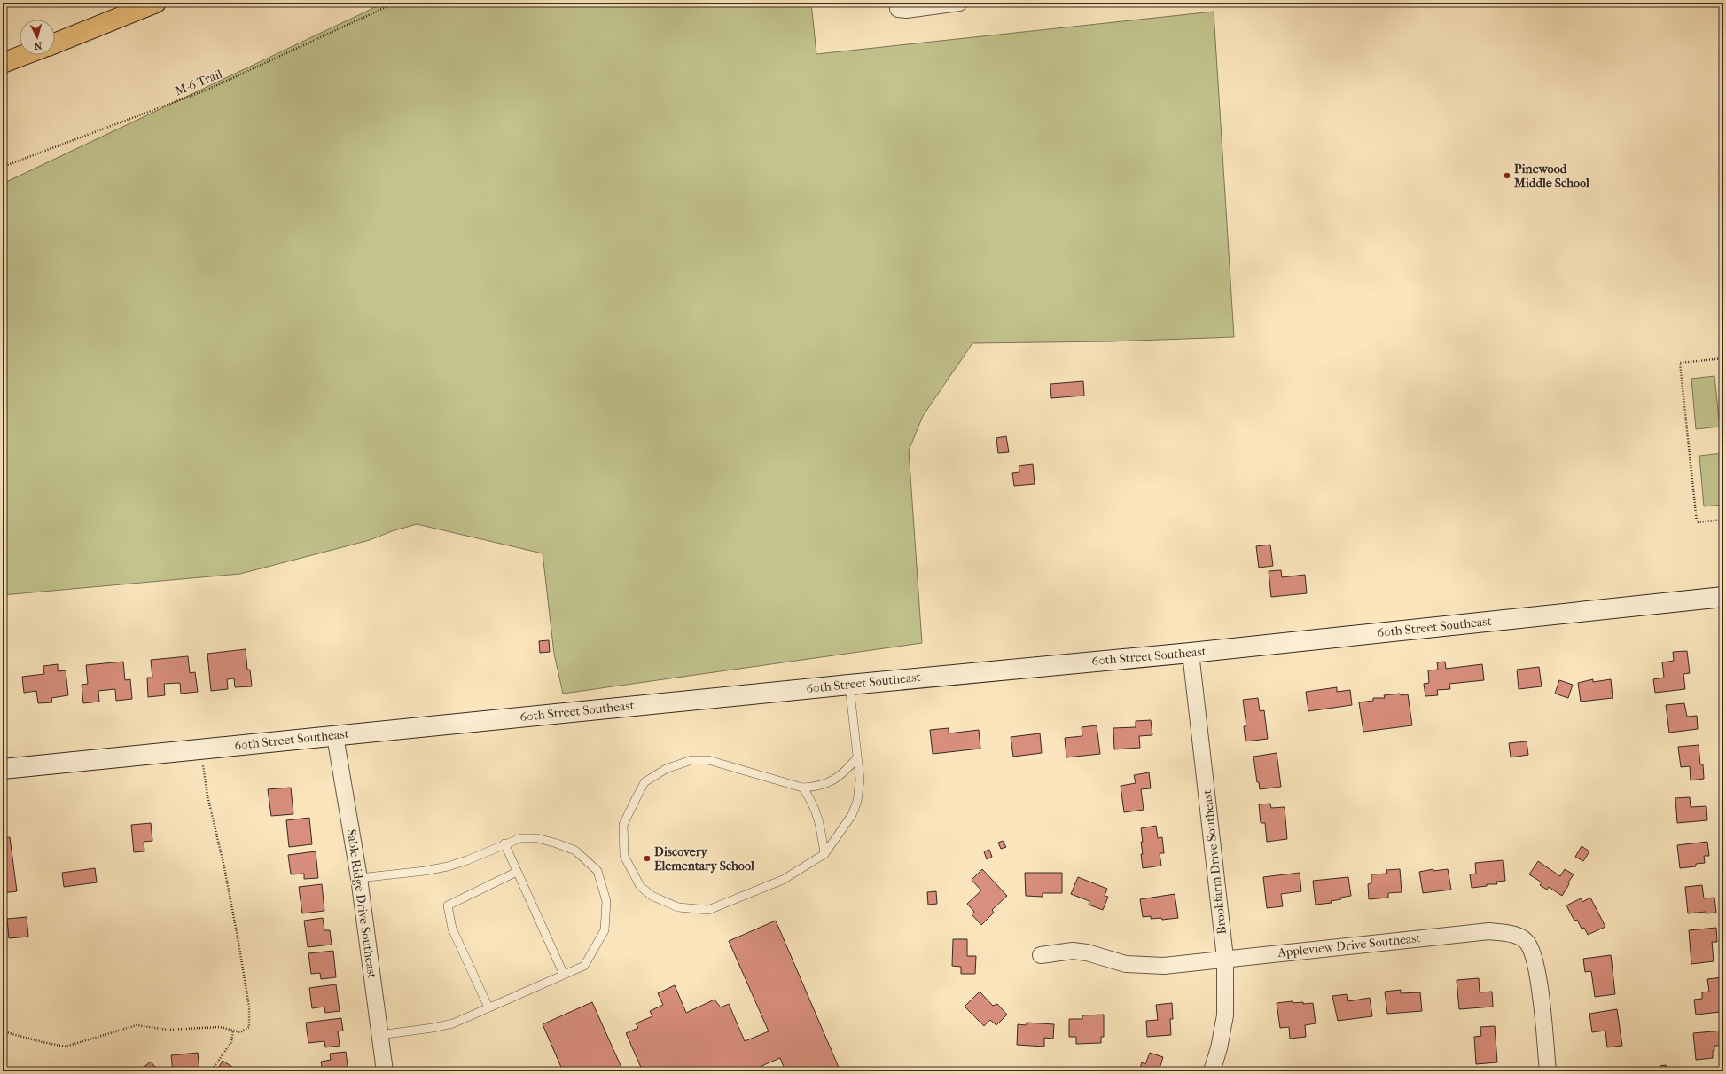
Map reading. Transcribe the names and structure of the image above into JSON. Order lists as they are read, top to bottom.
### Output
{
  "streets": {
    "main road": ["60th Street Southeast"],
    "street": ["Brookfarm Drive Southeast", "Sable Ridge Drive Southeast", "Appleview Drive Southeast"],
    "path": ["M-6 Trail"]
  },
  "crossings": [
    ["60th Street Southeast", "Brookfarm Drive Southeast"],
    ["60th Street Southeast", "Sable Ridge Drive Southeast"],
    ["Brookfarm Drive Southeast", "Appleview Drive Southeast"]
  ],
  "places": ["Pinewood Middle School", "Discovery Elementary School"],
  "north": "bottom"
}
